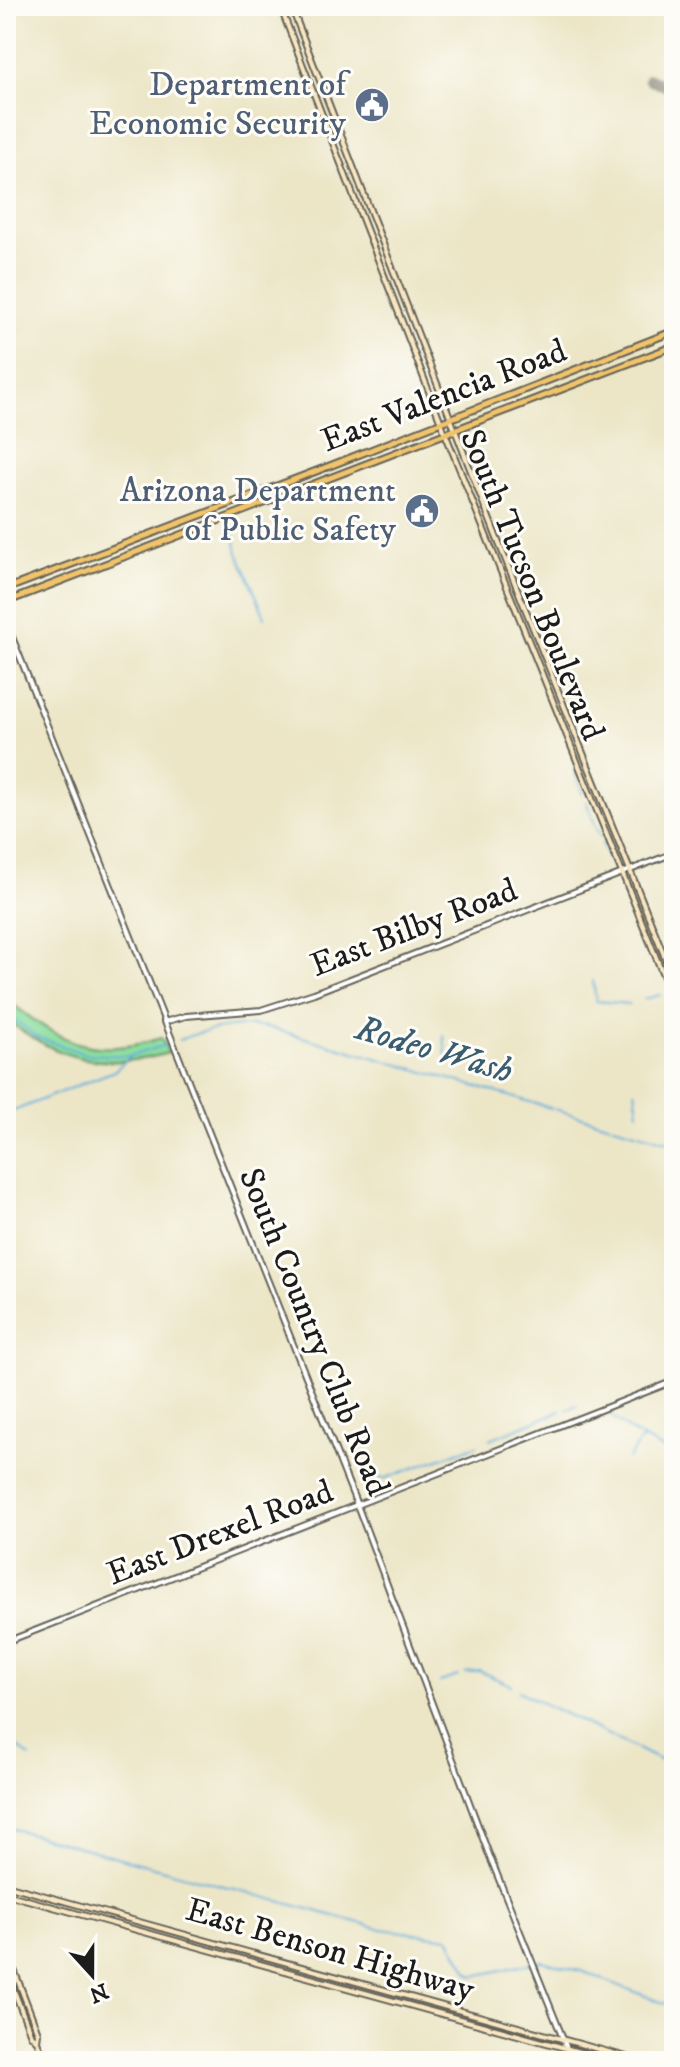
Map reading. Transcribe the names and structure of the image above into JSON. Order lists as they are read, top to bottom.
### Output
{
  "streets": {
    "main road": ["East Valencia Road", "South Tucson Boulevard", "East Benson Highway"],
    "street": ["East Bilby Road", "South Country Club Road", "East Drexel Road"]
  },
  "crossings": [
    ["East Valencia Road", "South Tucson Boulevard"],
    ["South Tucson Boulevard", "East Bilby Road"],
    ["East Bilby Road", "South Country Club Road"],
    ["South Country Club Road", "East Drexel Road"],
    ["South Country Club Road", "East Benson Highway"]
  ],
  "water": ["Rodeo Wash"],
  "places": {
    "public building": ["Department of Economic Security", "Arizona Department of Public Safety"]
  },
  "north": "bottom"
}
